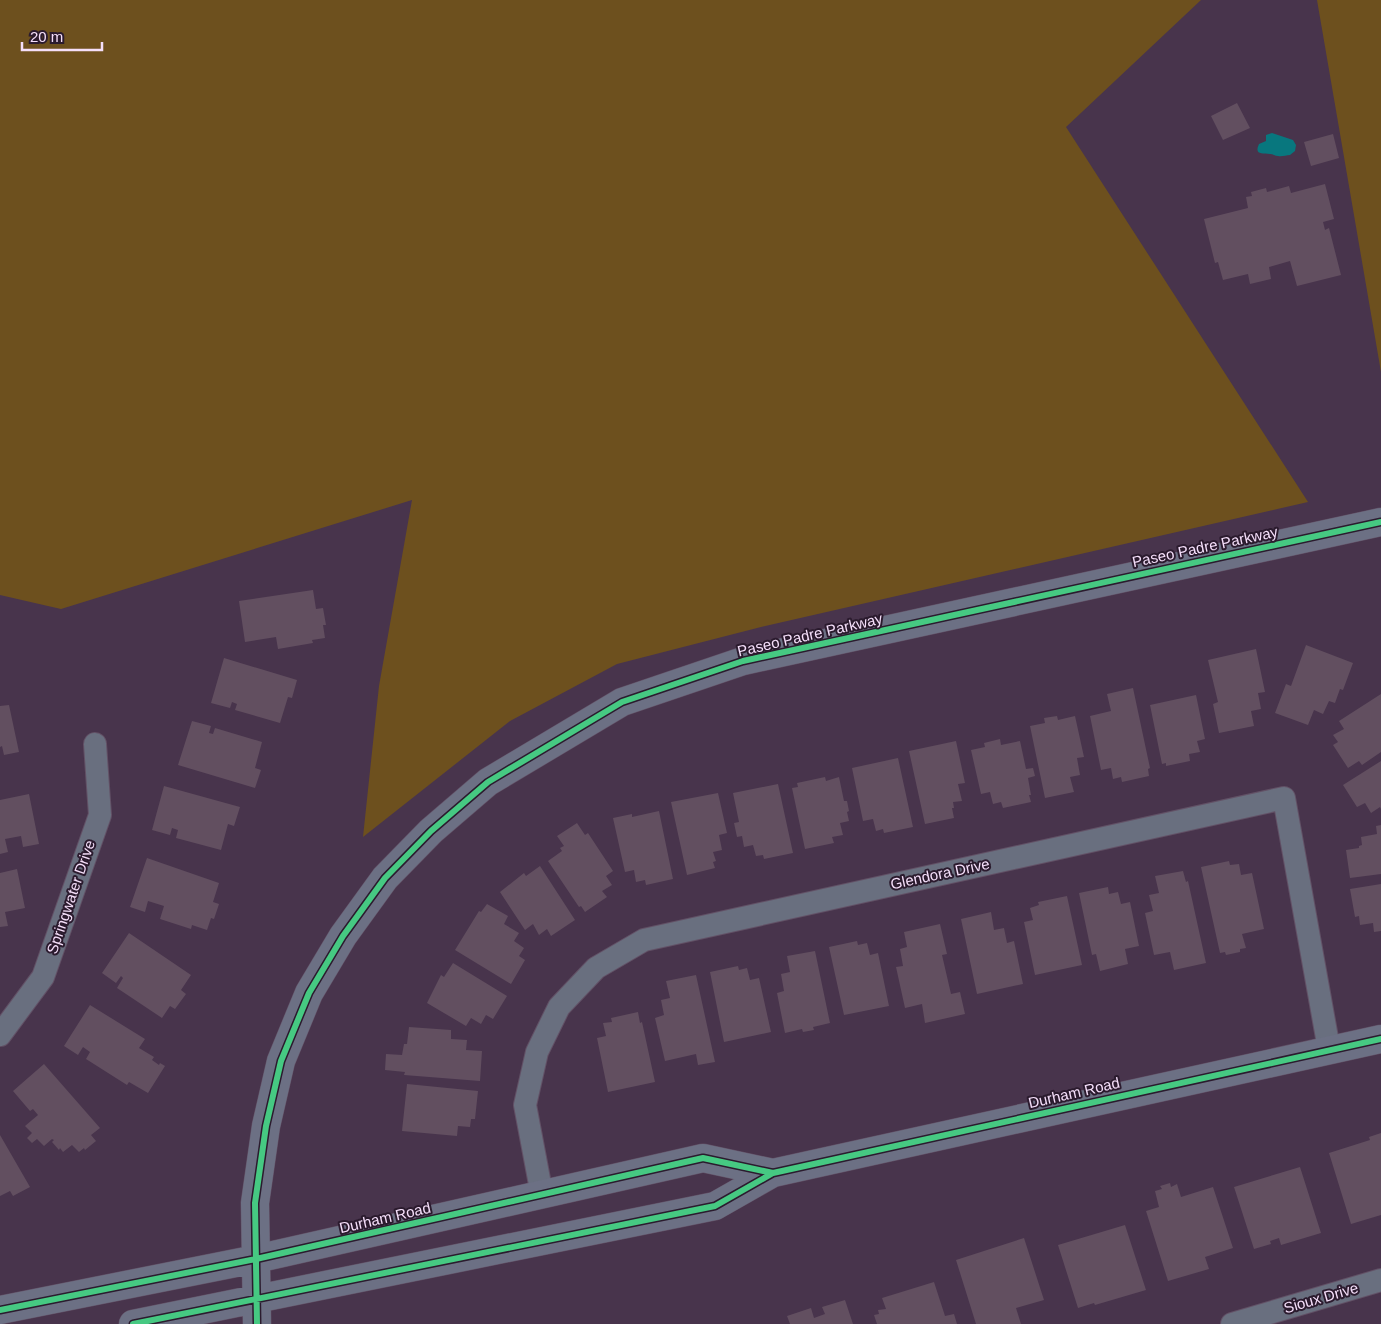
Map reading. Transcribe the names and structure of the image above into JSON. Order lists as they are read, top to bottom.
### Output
{
  "streets": {
    "main road": ["Paseo Padre Parkway", "Durham Road"],
    "street": ["Glendora Drive", "Springwater Drive", "Sioux Drive"]
  },
  "crossings": [
    ["Paseo Padre Parkway", "Durham Road"],
    ["Glendora Drive", "Durham Road"]
  ],
  "scale_bar": "20 m"
}
